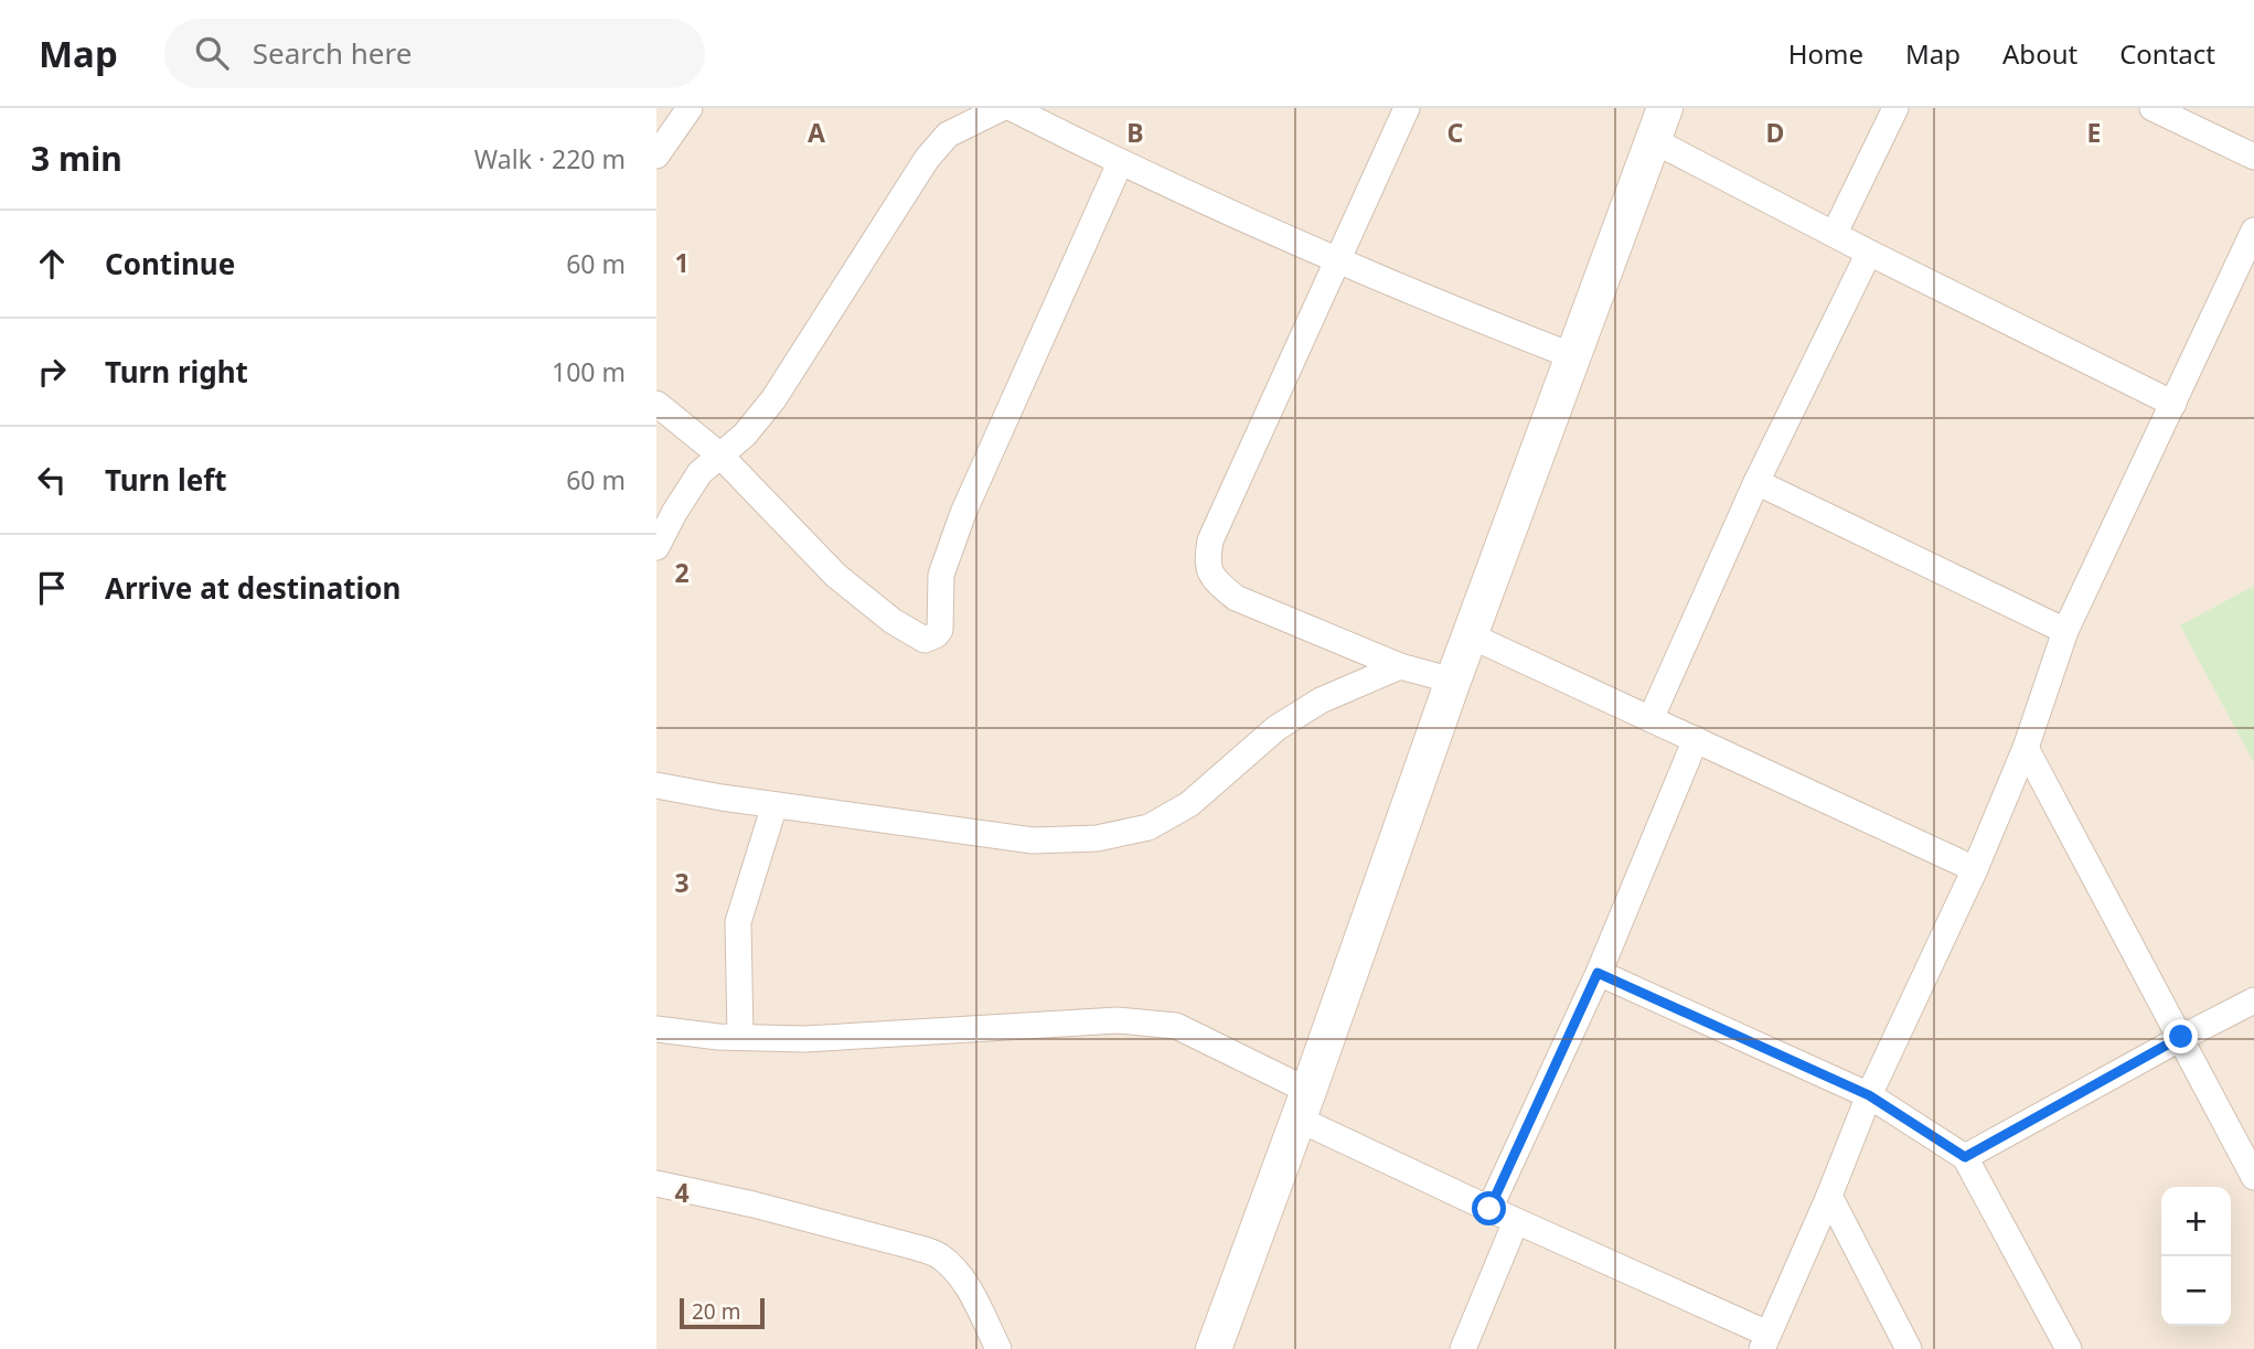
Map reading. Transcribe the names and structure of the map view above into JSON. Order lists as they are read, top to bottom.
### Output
{
  "scale_bar": "20 m",
  "page": {
    "header": "Map",
    "search": "Search here",
    "nav": [
      "Home",
      "Map",
      "About",
      "Contact"
    ],
    "heading": ["3 min", "Walk · 220 m"],
    "list": [
      ["Continue", "60 m"],
      ["Turn right", "100 m"],
      ["Turn left", "60 m"],
      "Arrive at destination"
    ],
    "map_buttons": ["+", "−"],
    "scale": "20 m"
  },
  "grid": {
    "columns": [
      "A",
      "B",
      "C",
      "D",
      "E"
    ],
    "rows": [
      "1",
      "2",
      "3",
      "4"
    ]
  }
}
